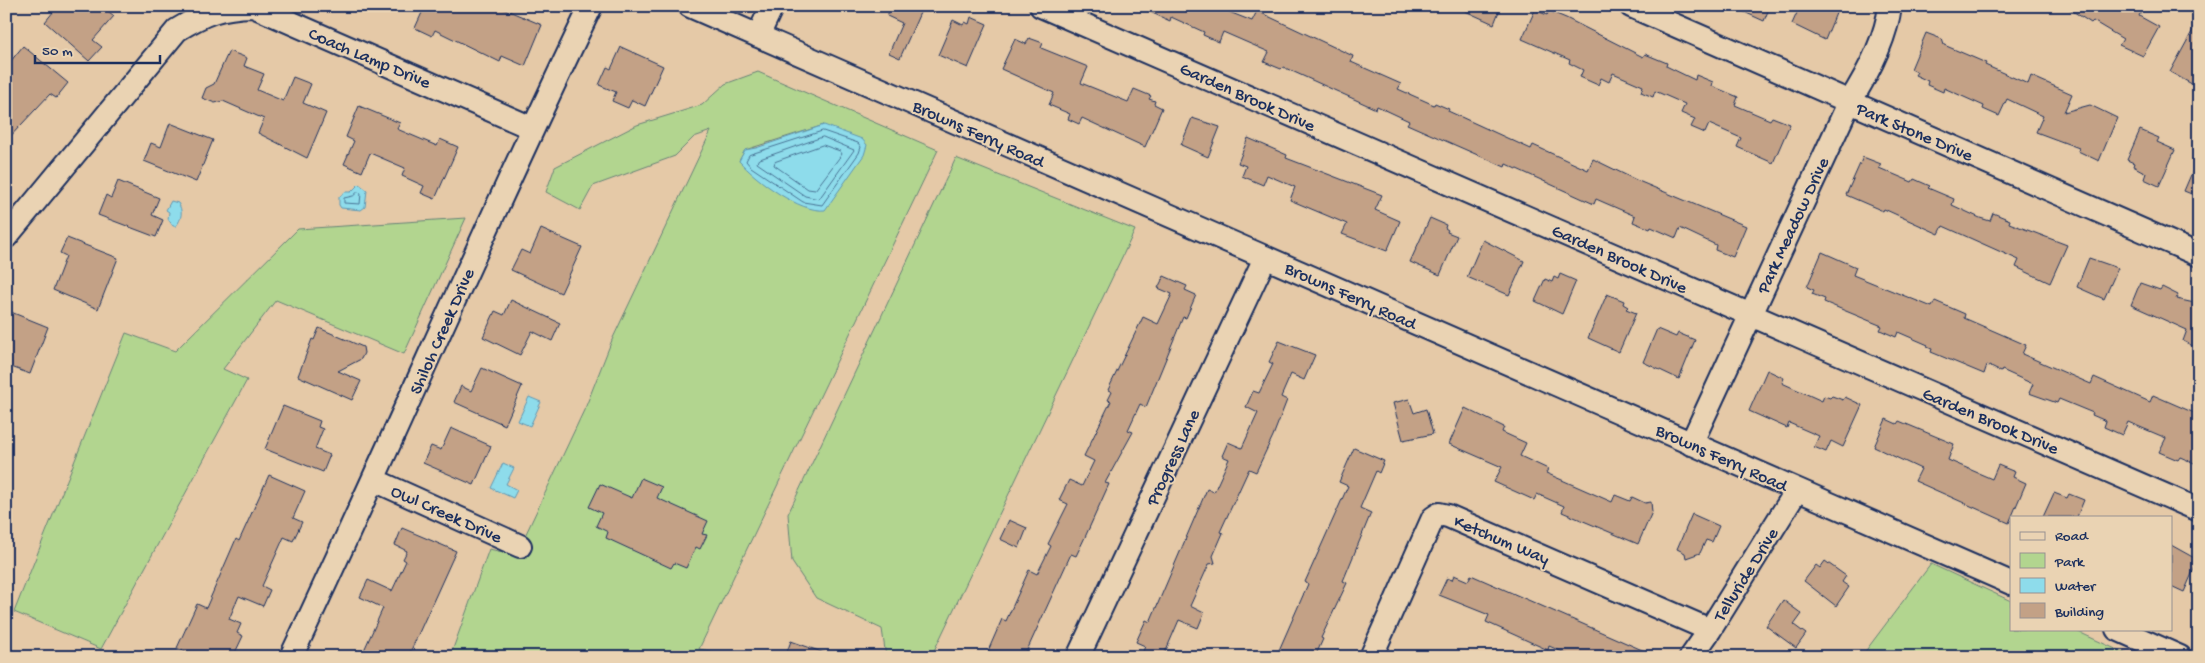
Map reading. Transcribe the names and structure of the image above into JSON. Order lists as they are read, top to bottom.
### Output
{
  "streets": {
    "street": [
      "Coach Lamp Drive",
      "Garden Brook Drive",
      "Park Stone Drive",
      "Browns Ferry Road",
      "Park Meadow Drive",
      "Shiloh Creek Drive",
      "Progress Lane",
      "Owl Creek Drive",
      "Ketchum Way",
      "Telluride Drive"
    ]
  },
  "crossings": [
    ["Coach Lamp Drive", "Shiloh Creek Drive"],
    ["Garden Brook Drive", "Park Meadow Drive"],
    ["Park Stone Drive", "Park Meadow Drive"],
    ["Browns Ferry Road", "Park Meadow Drive"],
    ["Browns Ferry Road", "Progress Lane"],
    ["Browns Ferry Road", "Telluride Drive"],
    ["Shiloh Creek Drive", "Owl Creek Drive"],
    ["Ketchum Way", "Telluride Drive"]
  ],
  "legend": [
    "Road",
    "Park",
    "Water",
    "Building"
  ],
  "scale_bar": "50 m"
}
